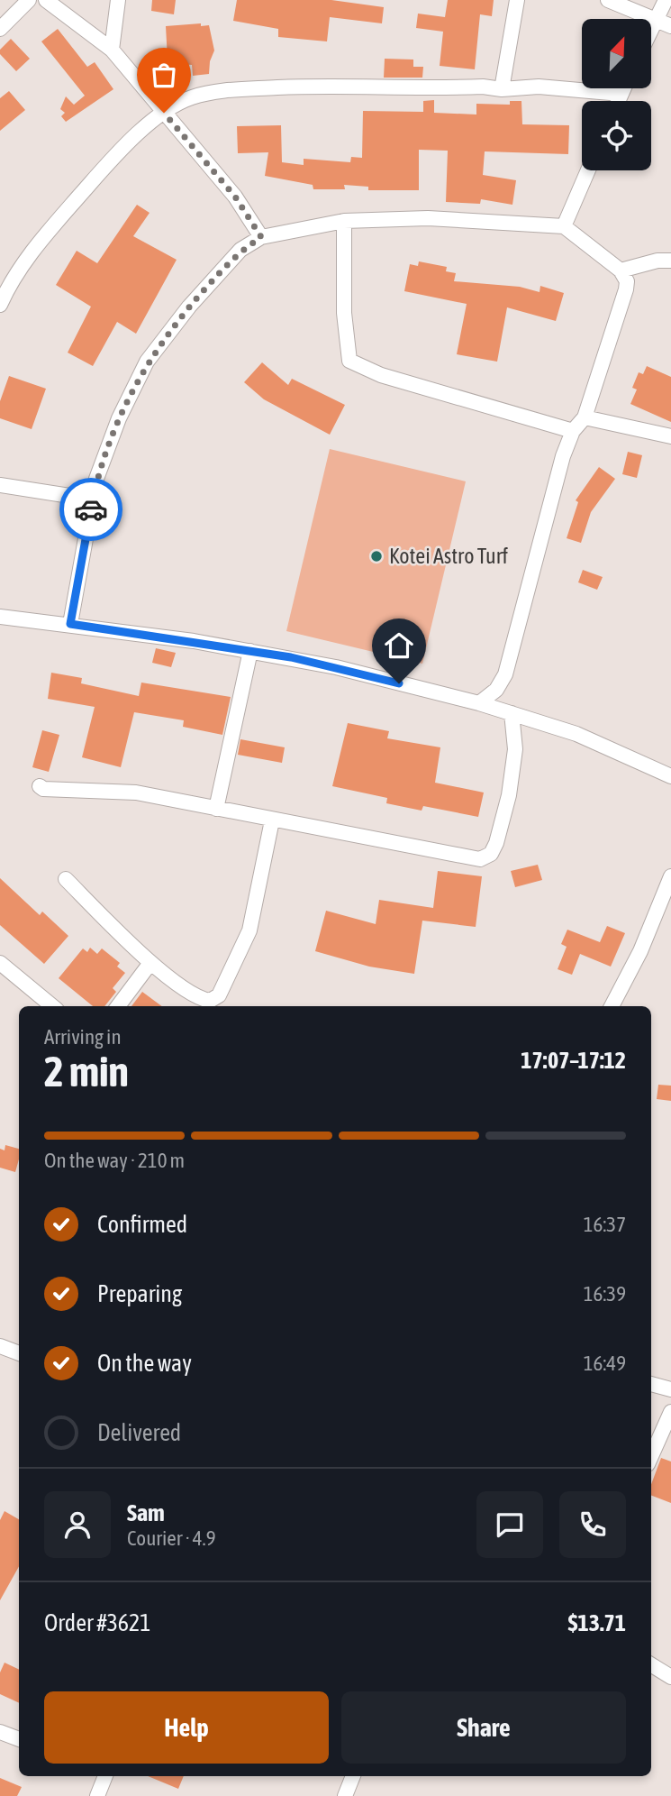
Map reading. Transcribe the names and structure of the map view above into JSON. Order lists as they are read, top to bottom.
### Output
{
  "places": ["Kotei Astro Turf"],
  "north": "top right",
  "page": {
    "heading": ["2 min", "Arriving in", "17:07–17:12"],
    "panel": [
      "Sam",
      "Courier · 4.9",
      "Order #3621",
      "$13.71"
    ],
    "bar": "On the way · 210 m",
    "list": [
      ["Confirmed", "16:37"],
      ["Preparing", "16:39"],
      ["On the way", "16:49"],
      "Delivered"
    ],
    "buttons": ["Help", "Share"]
  }
}
